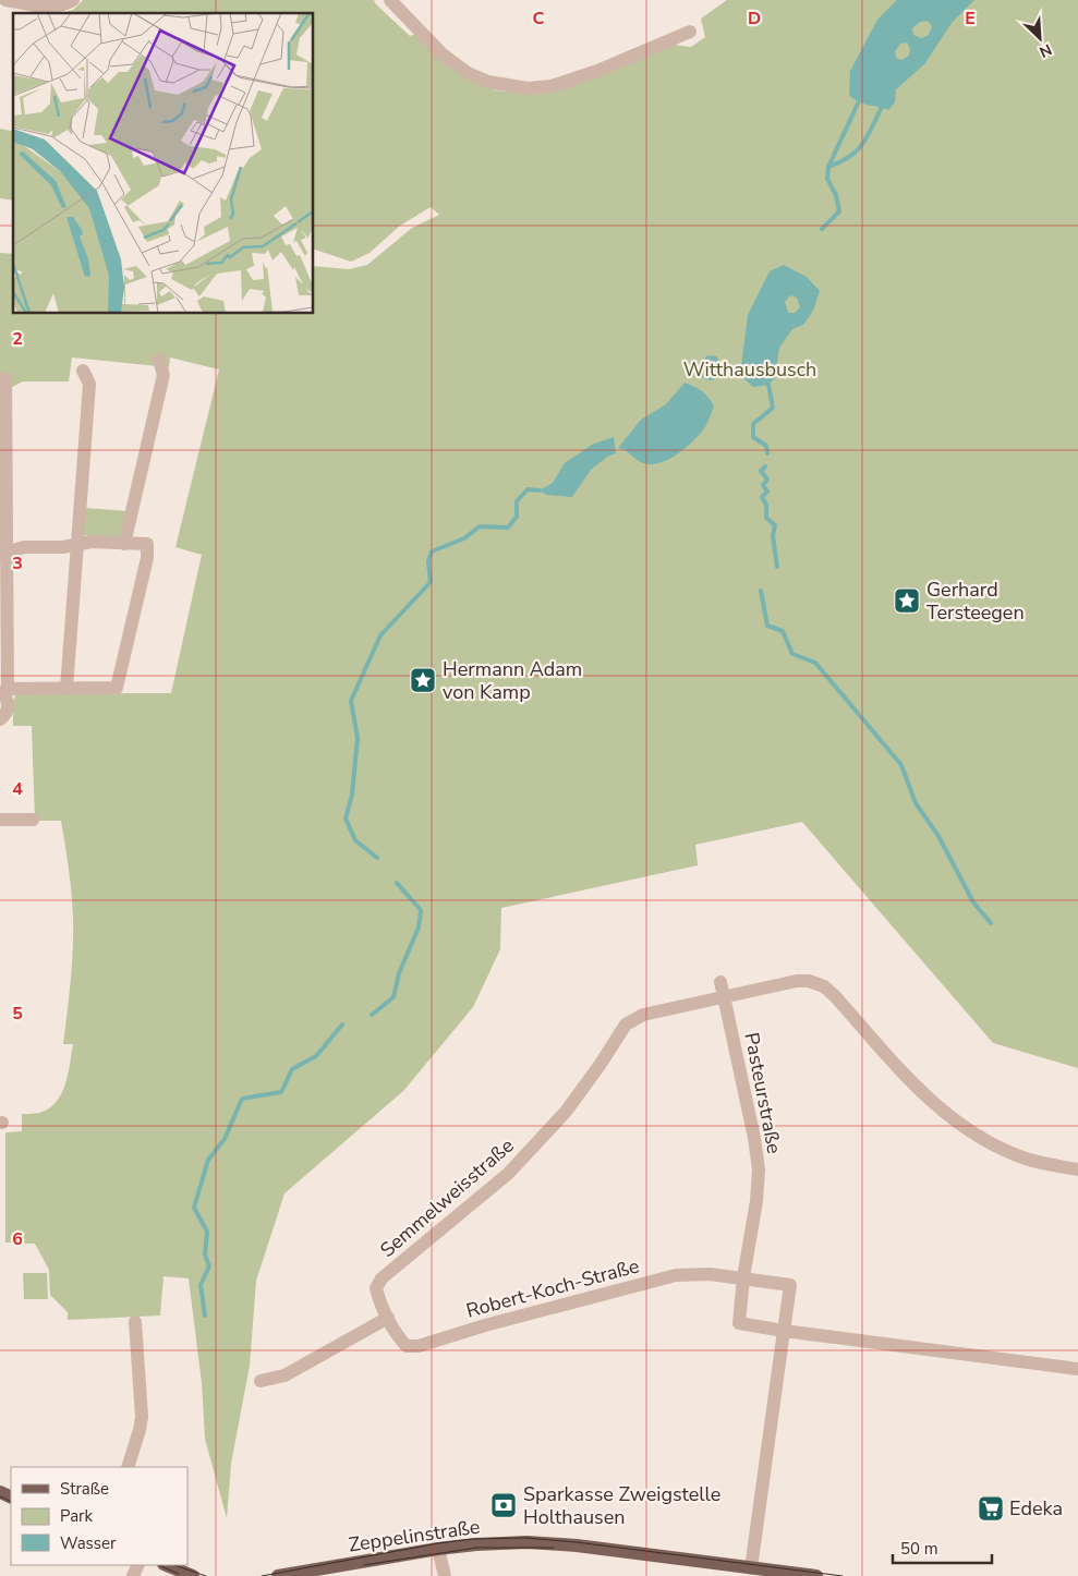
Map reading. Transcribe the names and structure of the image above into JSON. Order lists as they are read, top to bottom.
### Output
{
  "streets": {
    "main road": ["Zeppelinstraße"],
    "street": ["Pasteurstraße", "Semmelweisstraße", "Robert-Koch-Straße"]
  },
  "crossings": [
    ["Pasteurstraße", "Semmelweisstraße"],
    ["Pasteurstraße", "Robert-Koch-Straße"],
    ["Semmelweisstraße", "Robert-Koch-Straße"]
  ],
  "parks": ["Witthausbusch"],
  "places": {
    "place": ["Gerhard Tersteegen", "Hermann Adam von Kamp"],
    "bank": ["Sparkasse Zweigstelle Holthausen"],
    "supermarket": ["Edeka"]
  },
  "legend": ["Straße", "Park", "Wasser"],
  "scale_bar": "50 m",
  "north": "bottom right",
  "grid": {
    "columns": ["C", "D", "E"],
    "rows": [
      "2",
      "3",
      "4",
      "5",
      "6"
    ]
  }
}
